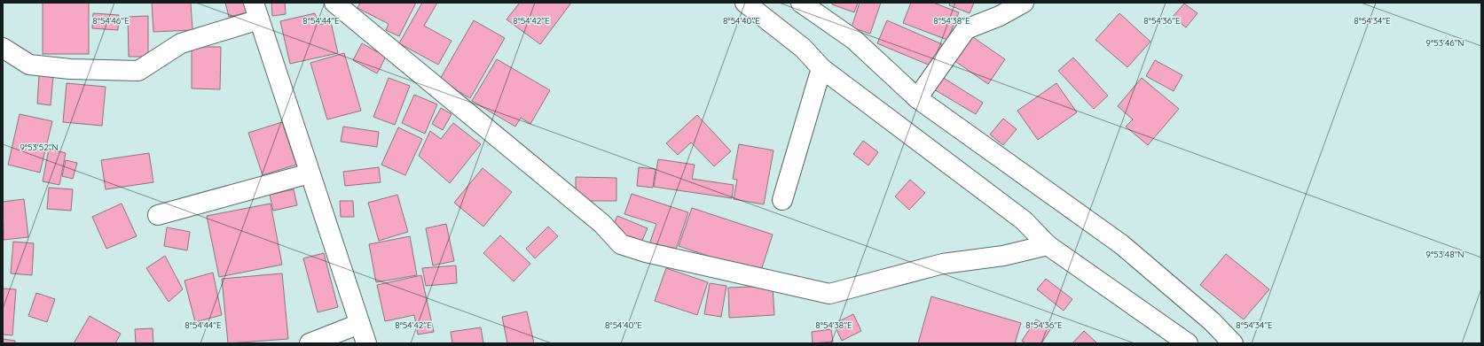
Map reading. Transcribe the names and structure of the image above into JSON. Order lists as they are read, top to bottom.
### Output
{
  "coordinates": [
    "8°54'46\"E",
    "8°54'44\"E",
    "8°54'42\"E",
    "8°54'40\"E",
    "8°54'38\"E",
    "8°54'36\"E",
    "8°54'34\"E",
    "9°53'46\"N",
    "9°53'52\"N",
    "9°53'48\"N"
  ]
}
